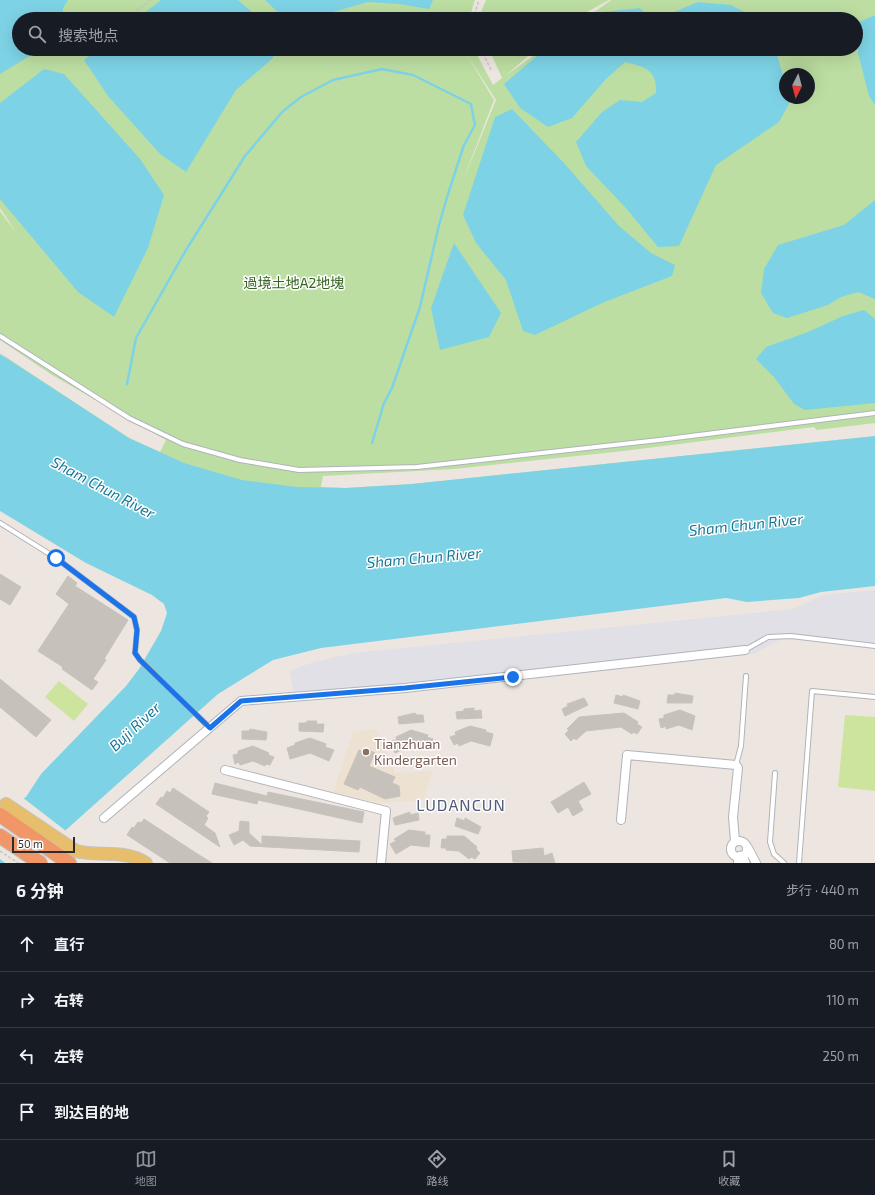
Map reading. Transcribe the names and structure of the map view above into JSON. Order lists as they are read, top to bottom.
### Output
{
  "districts": ["LUDANCUN"],
  "water": ["Sham Chun River", "Buji River"],
  "parks": ["過境土地A2地塊"],
  "places": ["Tianzhuan Kindergarten"],
  "scale_bar": "50 m",
  "north": "bottom",
  "page": {
    "search": "搜索地点",
    "scale": "50 m",
    "heading": ["6 分钟", "步行 · 440 m"],
    "list": [
      ["直行", "80 m"],
      ["右转", "110 m"],
      ["左转", "250 m"],
      "到达目的地"
    ],
    "nav": ["地图", "路线", "收藏"]
  }
}
